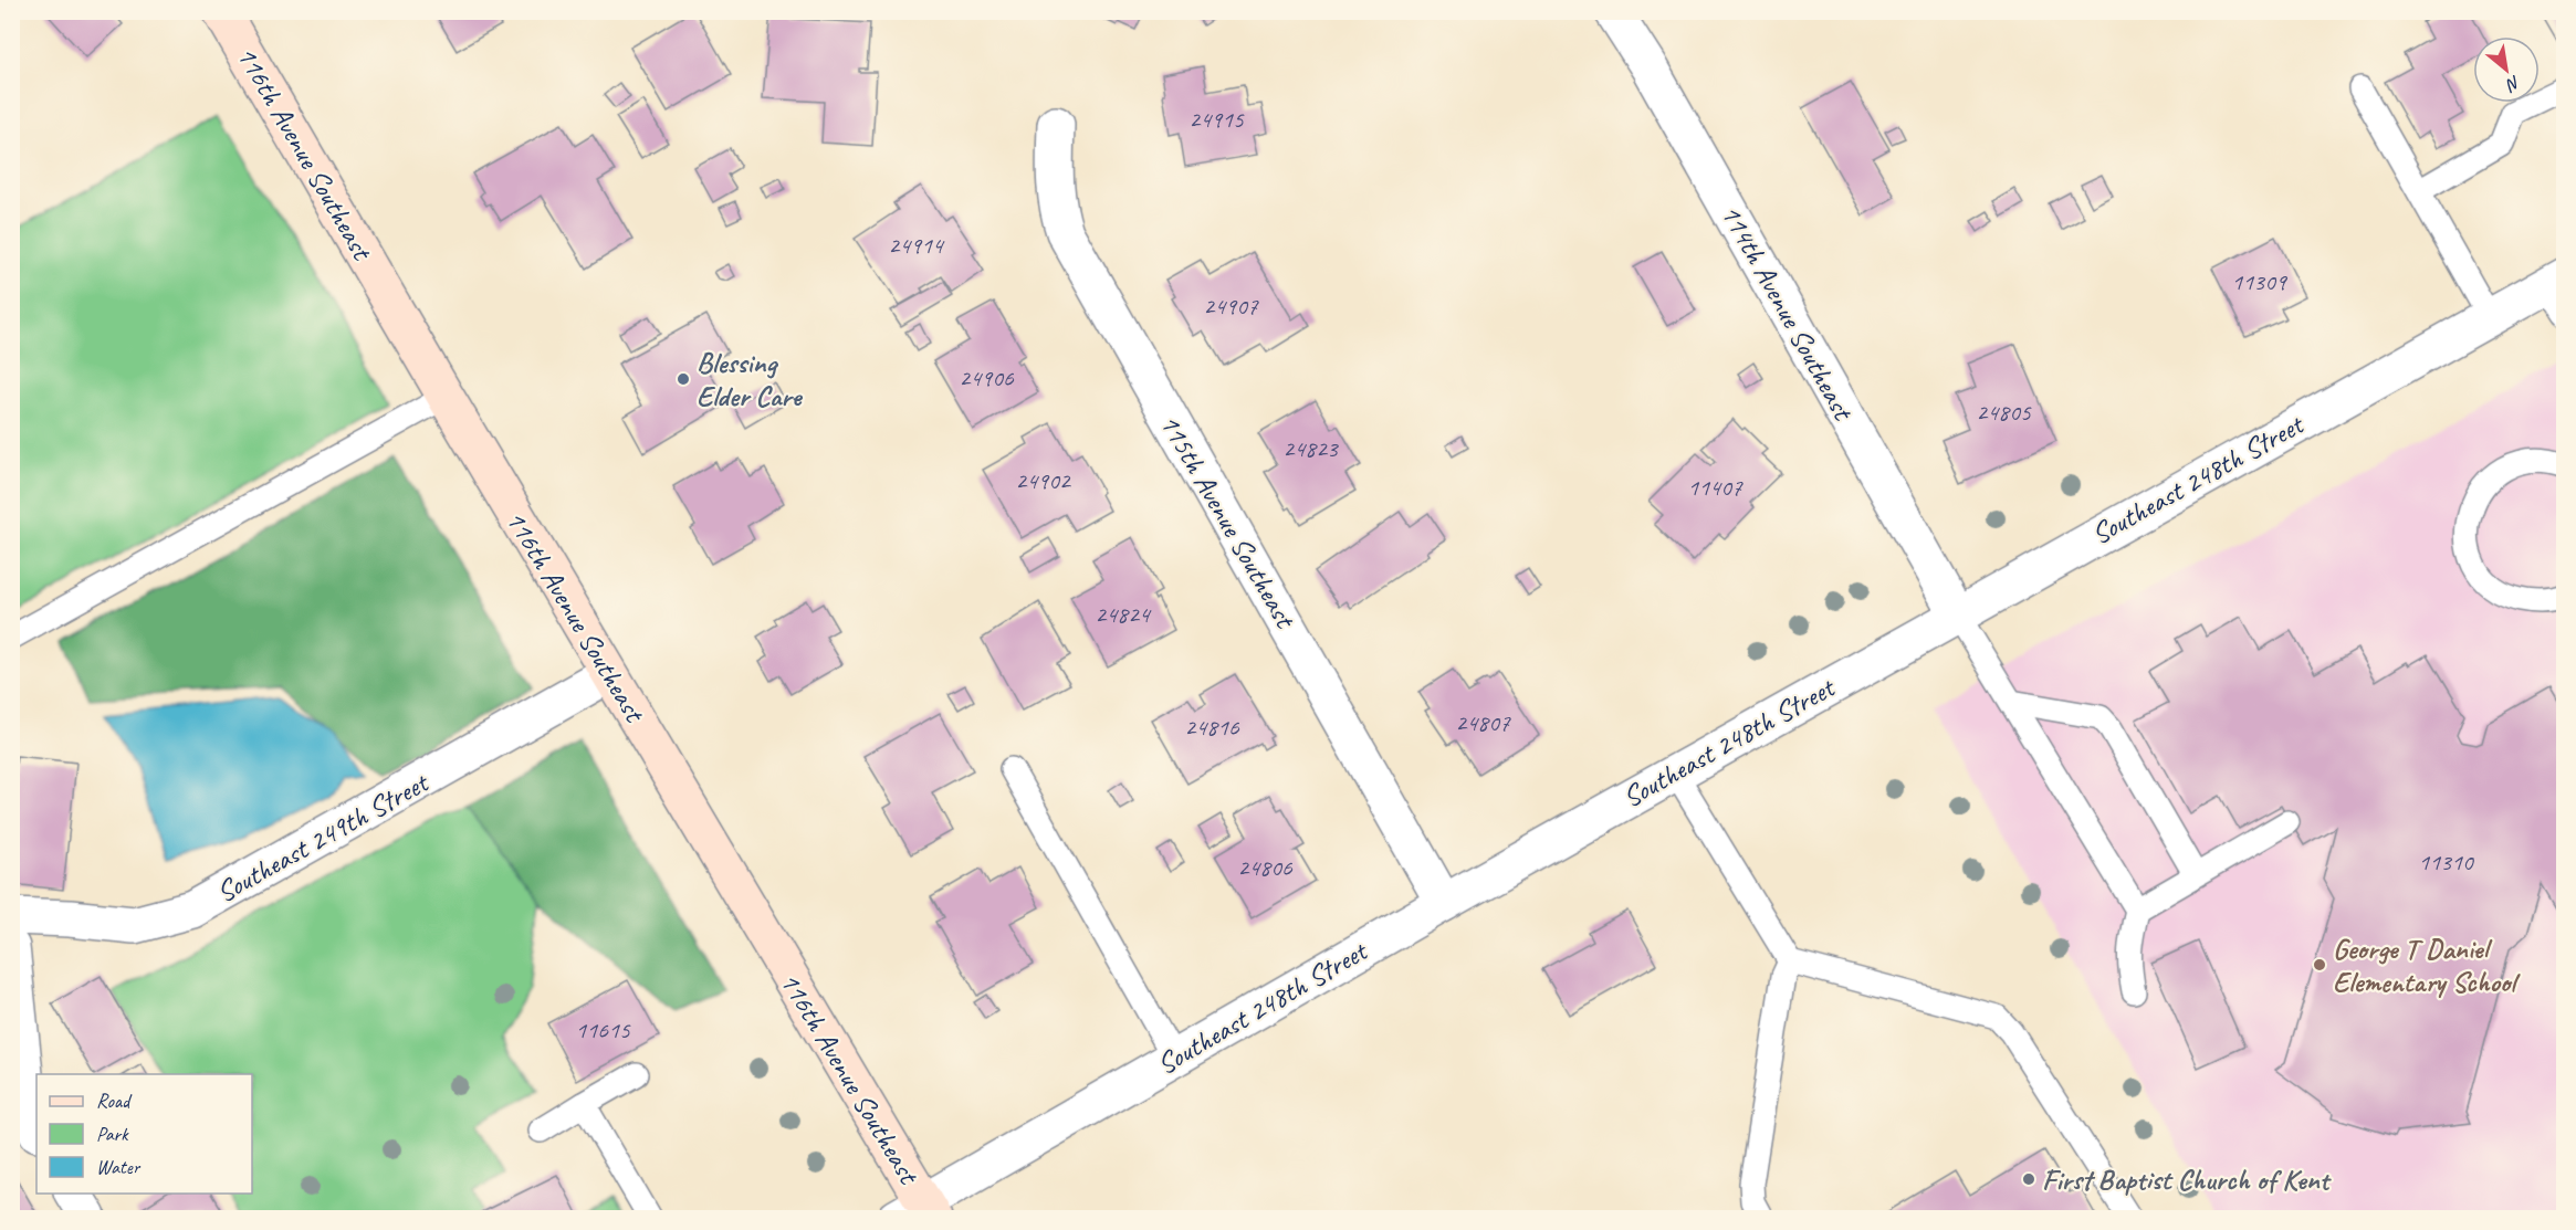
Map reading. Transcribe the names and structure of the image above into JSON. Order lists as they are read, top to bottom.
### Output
{
  "streets": {
    "main road": ["116th Avenue Southeast"],
    "street": [
      "114th Avenue Southeast",
      "Southeast 248th Street",
      "115th Avenue Southeast",
      "Southeast 249th Street"
    ]
  },
  "crossings": [
    ["116th Avenue Southeast", "Southeast 248th Street"],
    ["116th Avenue Southeast", "Southeast 249th Street"],
    ["114th Avenue Southeast", "Southeast 248th Street"],
    ["Southeast 248th Street", "115th Avenue Southeast"]
  ],
  "places": ["Blessing Elder Care", "George T Daniel Elementary School", "First Baptist Church of Kent"],
  "house_numbers": [
    "24915",
    "24914",
    "11309",
    "24907",
    "24906",
    "24805",
    "24823",
    "24902",
    "11407",
    "24824",
    "24807",
    "24816",
    "11310",
    "24806",
    "11615"
  ],
  "legend": ["Road", "Park", "Water"],
  "north": "bottom right"
}
